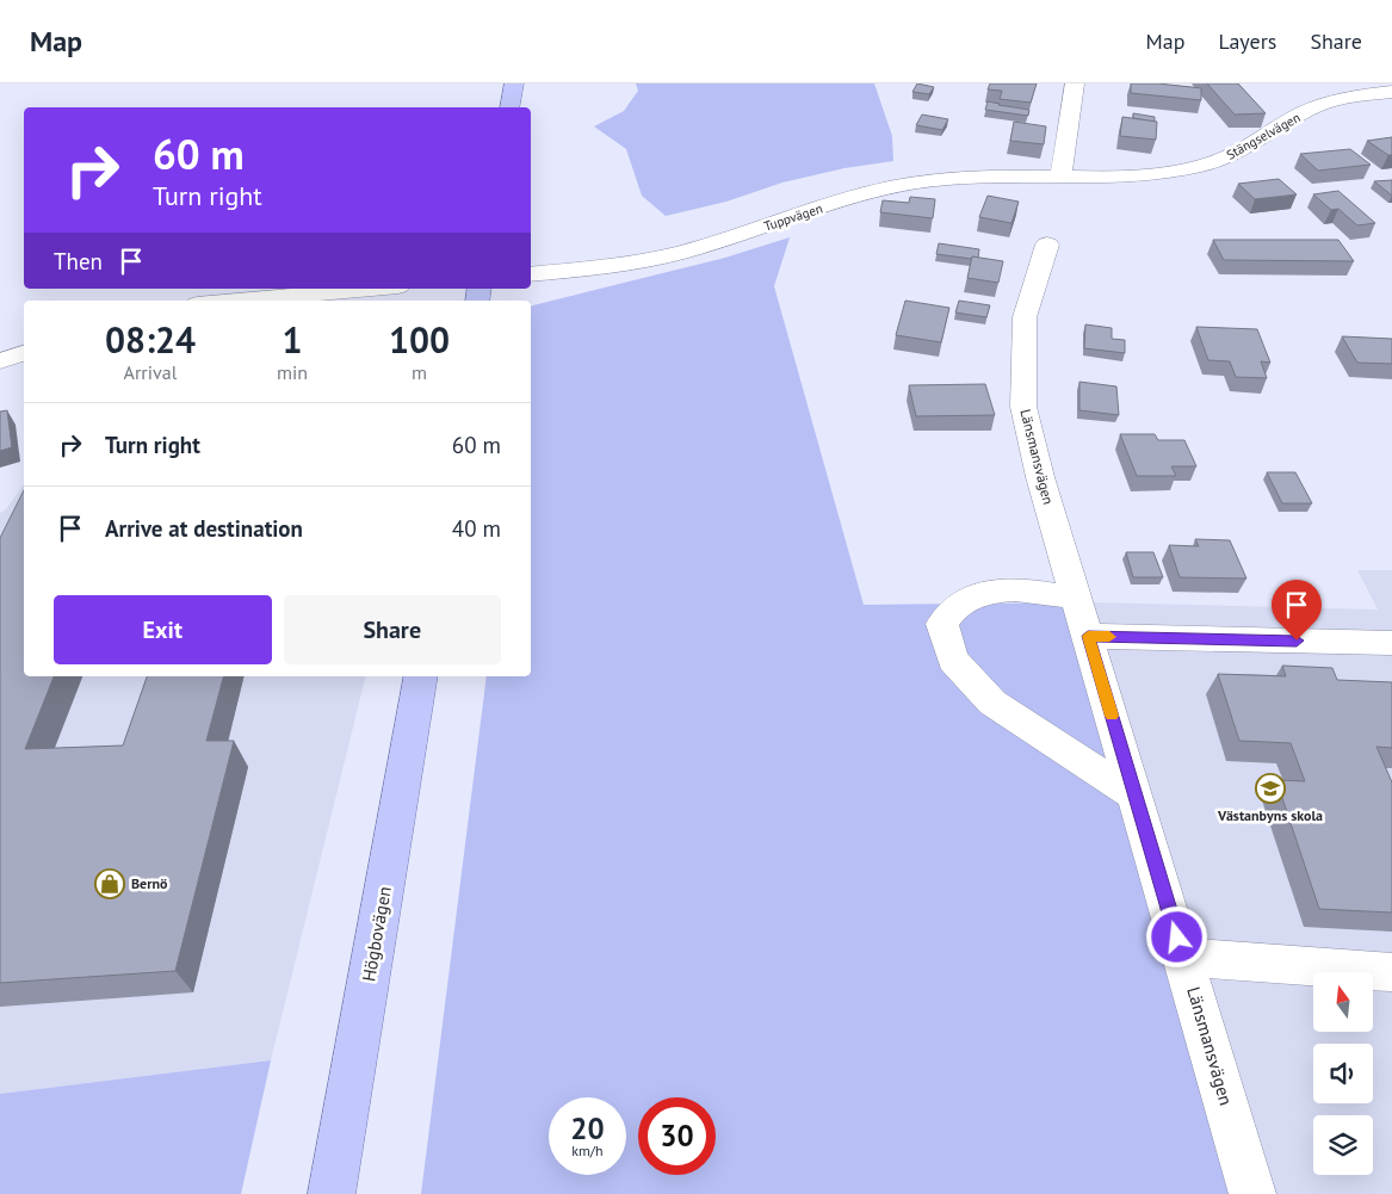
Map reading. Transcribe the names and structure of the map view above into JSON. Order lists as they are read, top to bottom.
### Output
{
  "streets": {
    "main road": ["Högbovägen"],
    "street": ["Stängselvägen", "Tuppvägen", "Länsmansvägen"]
  },
  "crossings": [
    ["Stängselvägen", "Tuppvägen"]
  ],
  "places": {
    "school or university": ["Västanbyns skola"],
    "shop": ["Bernö"]
  },
  "north": "top",
  "page": {
    "header": "Map",
    "nav": ["Map", "Layers", "Share"],
    "turn": ["60 m", "Turn right"],
    "then": "Then",
    "eta": [
      "08:24",
      "Arrival",
      "1",
      "min",
      "100",
      "m"
    ],
    "list": [
      {
        "name": "Turn right",
        "value": "60 m"
      },
      {
        "name": "Arrive at destination",
        "value": "40 m"
      }
    ],
    "buttons": ["Exit", "Share"],
    "speed": "20 km/h",
    "limit": "30"
  }
}
